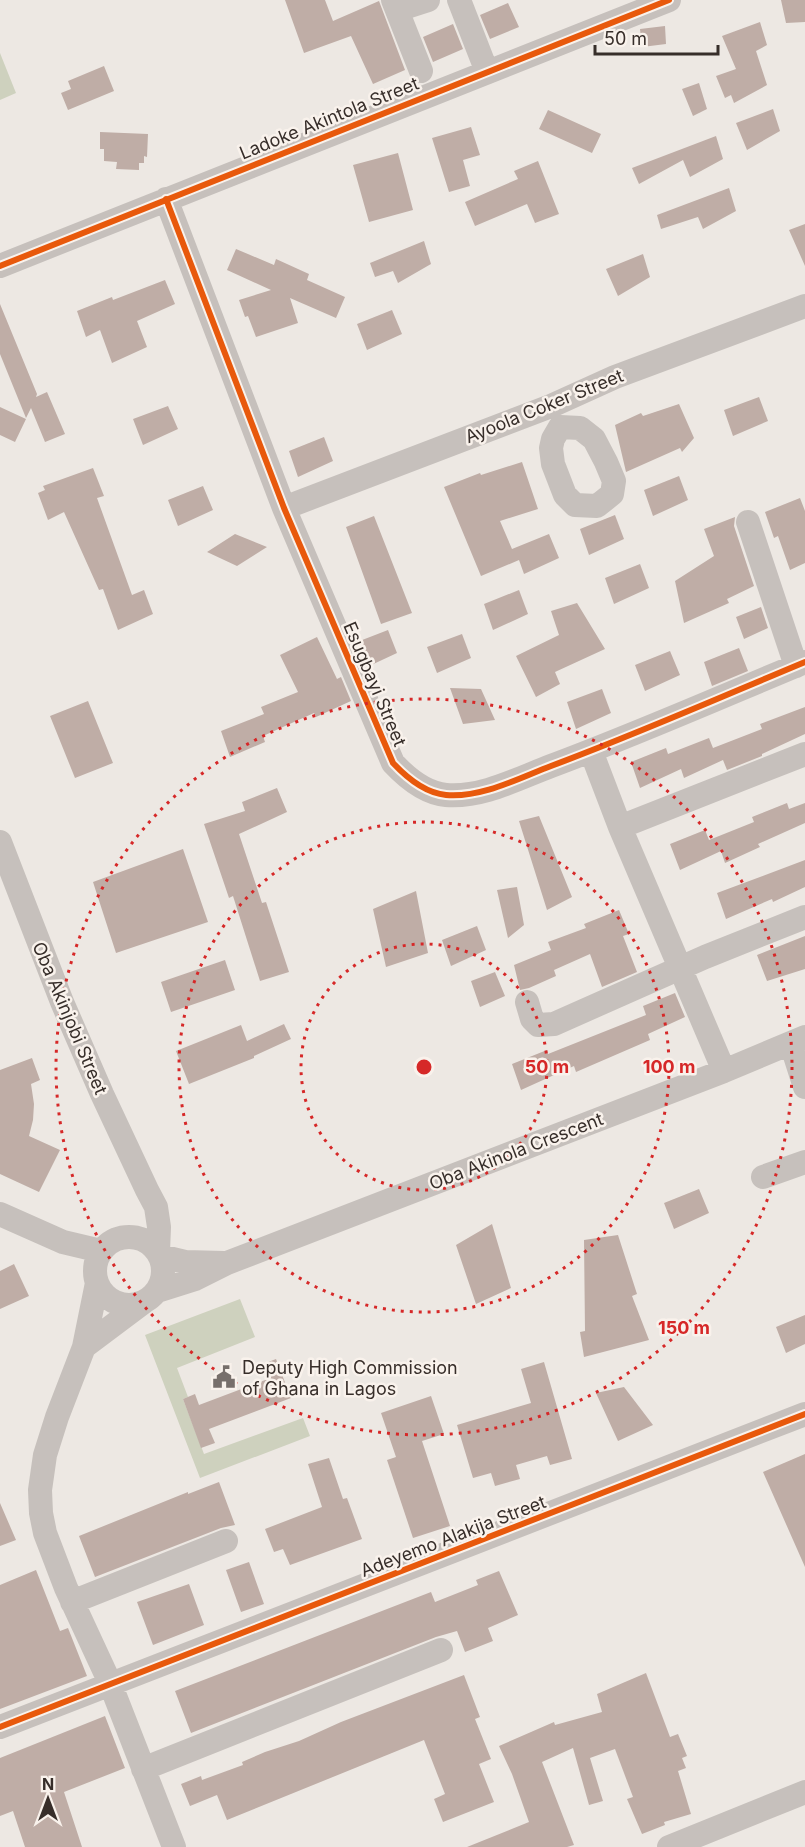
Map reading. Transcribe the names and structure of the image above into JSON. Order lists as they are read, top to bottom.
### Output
{
  "streets": {
    "street": [
      "Ladoke Akintola Street",
      "Ayoola Coker Street",
      "Esugbayi Street",
      "Oba Akinjobi Street",
      "Oba Akinola Crescent",
      "Adeyemo Alakija Street"
    ]
  },
  "crossings": [
    ["Ladoke Akintola Street", "Esugbayi Street"],
    ["Ayoola Coker Street", "Esugbayi Street"],
    ["Oba Akinjobi Street", "Oba Akinola Crescent"]
  ],
  "places": {
    "public building": ["Deputy High Commission of Ghana in Lagos"]
  },
  "scale_bar": "50 m",
  "north": "top",
  "rings": ["50 m", "100 m", "150 m"]
}
